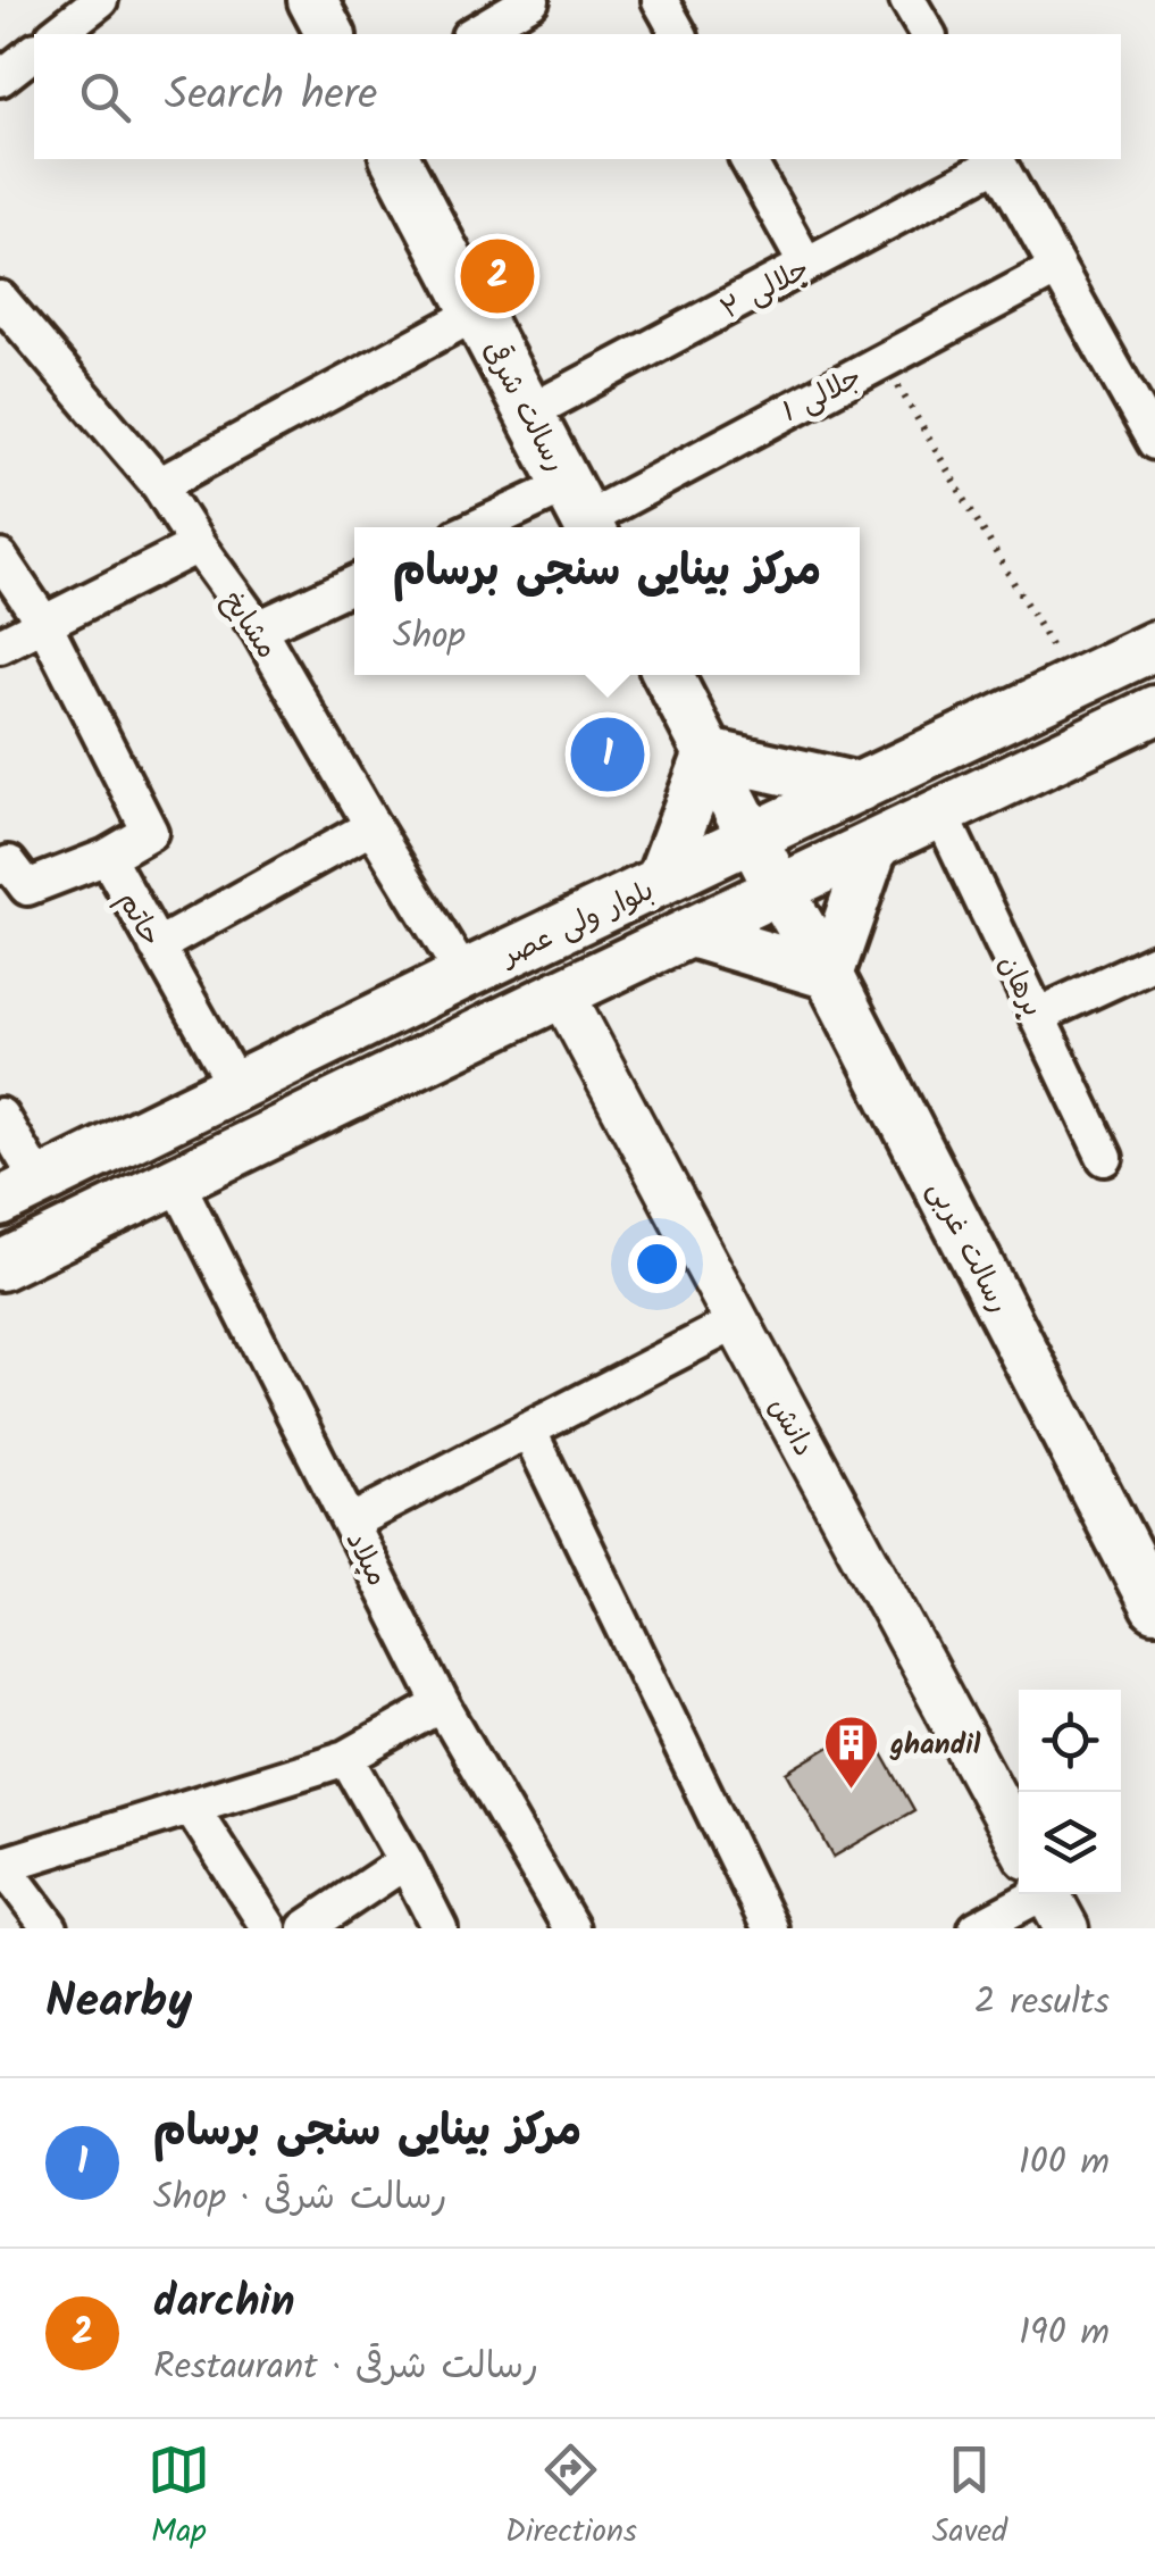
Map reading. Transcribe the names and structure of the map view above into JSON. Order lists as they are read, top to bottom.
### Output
{
  "streets": {
    "main road": ["رسالت شرقی", "بلوار ولی عصر", "رسالت غربی"],
    "street": [
      "جلالی ۲",
      "جلالی 1",
      "مشایخ",
      "حاتم",
      "برهان",
      "دانش",
      "میلاد"
    ]
  },
  "crossings": [
    ["جلالی ۲", "رسالت شرقی"],
    ["جلالی 1", "رسالت شرقی"],
    ["مشایخ", "بلوار ولی عصر"],
    ["حاتم", "بلوار ولی عصر"],
    ["بلوار ولی عصر", "برهان"],
    ["بلوار ولی عصر", "رسالت غربی"],
    ["بلوار ولی عصر", "دانش"],
    ["بلوار ولی عصر", "میلاد"]
  ],
  "places": {
    "building": ["ghandil"]
  },
  "page": {
    "search": "Search here",
    "pins": ["2", "1"],
    "popup": ["مرکز بینایی سنجی برسام", "Shop"],
    "heading": ["Nearby", "2 results"],
    "list": [
      {
        "mark": "1",
        "name": "مرکز بینایی سنجی برسام",
        "note": "Shop · رسالت شرقی",
        "value": "100 m"
      },
      {
        "mark": "2",
        "name": "darchin",
        "note": "Restaurant · رسالت شرقی",
        "value": "190 m"
      }
    ],
    "nav": ["Map", "Directions", "Saved"]
  }
}
